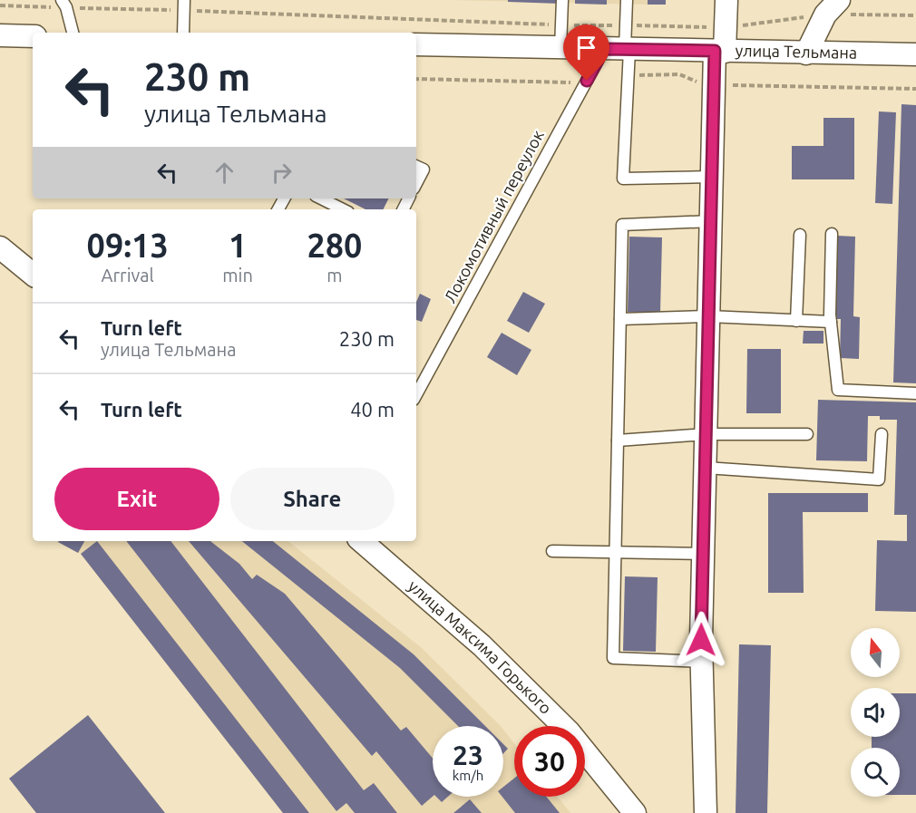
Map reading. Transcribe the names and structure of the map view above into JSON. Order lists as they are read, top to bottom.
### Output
{
  "streets": {
    "street": ["улица Тельмана", "улица Максима Горького"],
    "lane": ["Локомотивный переулок"]
  },
  "crossings": [
    ["улица Тельмана", "Локомотивный переулок"]
  ],
  "north": "top",
  "page": {
    "turn": ["230 m", "улица Тельмана"],
    "eta": [
      "09:13",
      "Arrival",
      "1",
      "min",
      "280",
      "m"
    ],
    "list": [
      {
        "name": "Turn left",
        "note": "улица Тельмана",
        "value": "230 m"
      },
      {
        "name": "Turn left",
        "value": "40 m"
      }
    ],
    "buttons": ["Exit", "Share"],
    "speed": "23 km/h",
    "limit": "30"
  }
}
